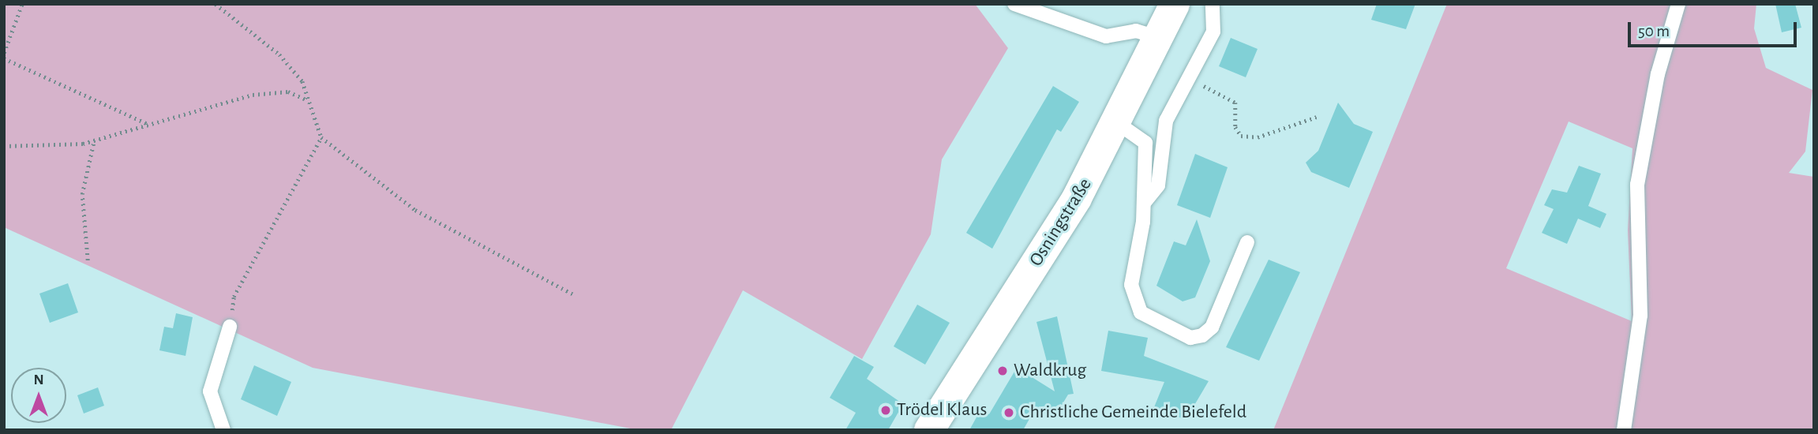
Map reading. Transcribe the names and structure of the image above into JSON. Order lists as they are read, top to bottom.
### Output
{
  "streets": {
    "main road": ["Osningstraße"]
  },
  "places": ["Waldkrug", "Trödel Klaus", "Christliche Gemeinde Bielefeld"],
  "scale_bar": "50 m",
  "north": "top"
}
